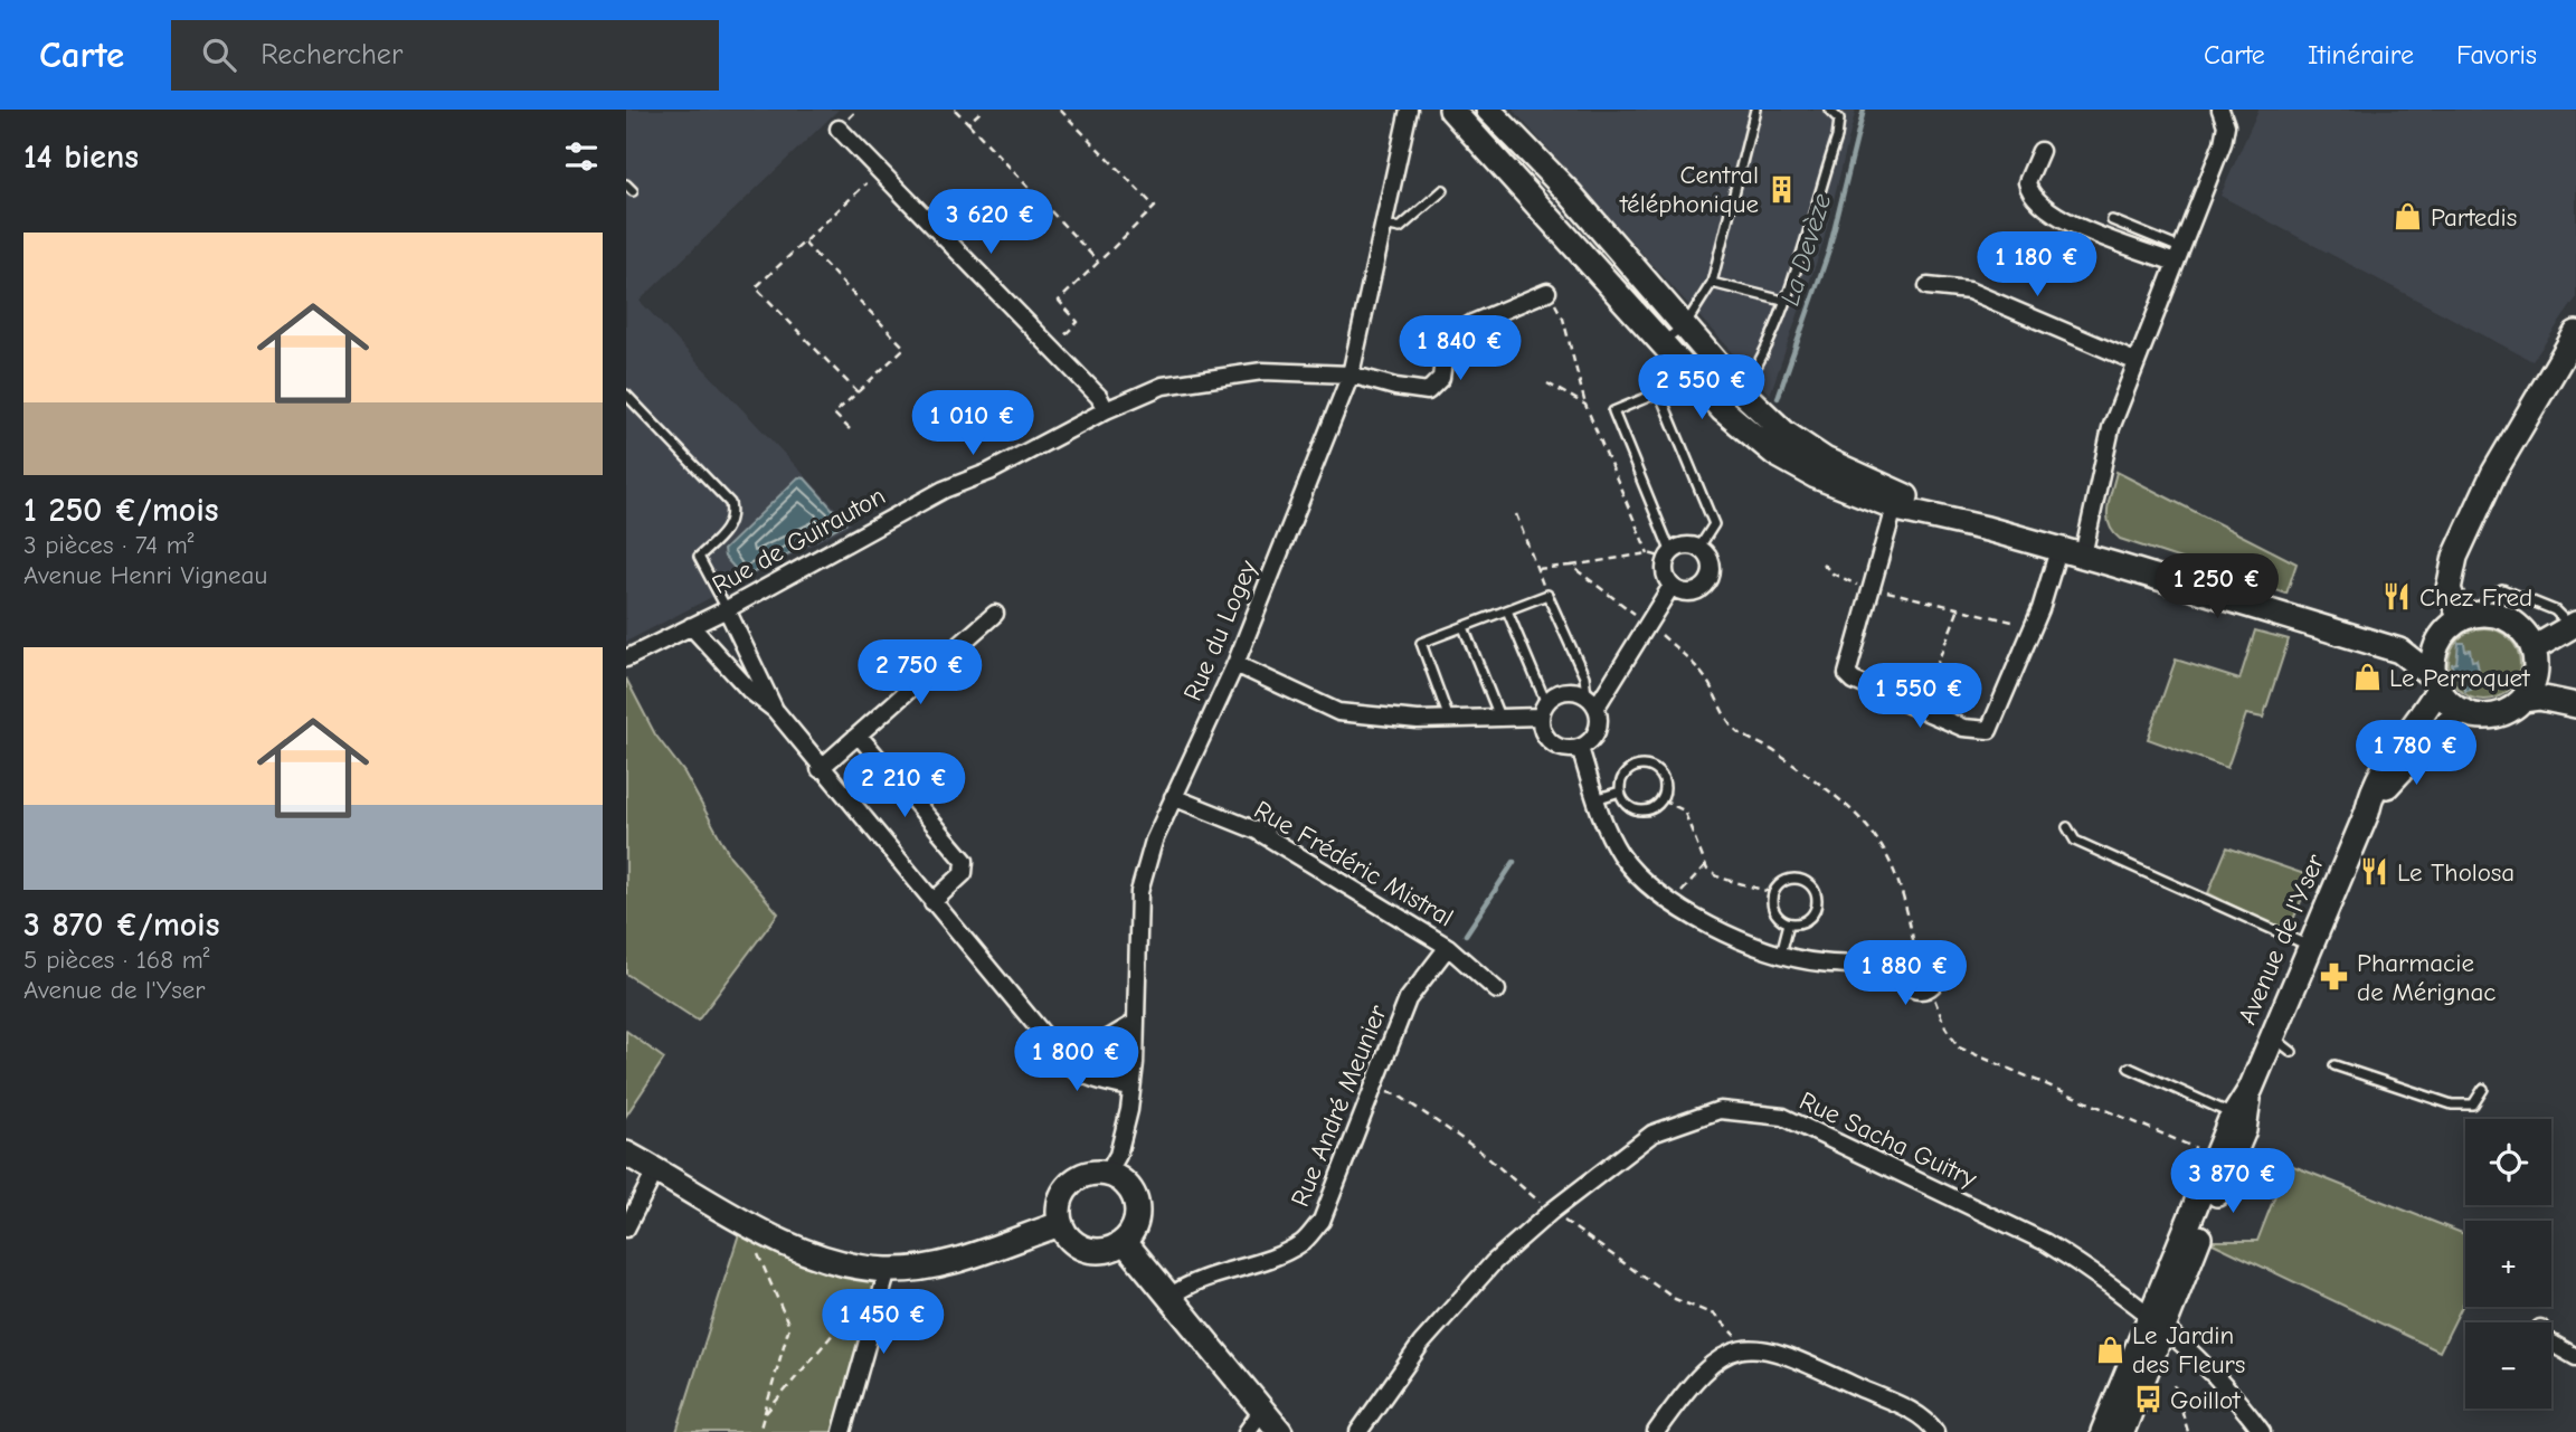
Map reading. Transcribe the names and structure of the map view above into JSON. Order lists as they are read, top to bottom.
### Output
{
  "streets": {
    "street": [
      "Rue de Guirauton",
      "Rue du Logey",
      "Rue Frédéric Mistral",
      "Avenue de l'Yser",
      "Rue André Meunier",
      "Rue Sacha Guitry"
    ]
  },
  "crossings": [
    ["Rue de Guirauton", "Rue du Logey"],
    ["Rue du Logey", "Rue Frédéric Mistral"],
    ["Rue Frédéric Mistral", "Rue André Meunier"],
    ["Avenue de l'Yser", "Rue Sacha Guitry"]
  ],
  "water": ["La Devèze"],
  "places": {
    "building": ["Central téléphonique"],
    "shop": ["Partedis", "Le Perroquet", "Le Jardin des Fleurs"],
    "restaurant": ["Chez Fred", "Le Tholosa"],
    "pharmacy": ["Pharmacie de Mérignac"],
    "bus stop": ["Goillot"]
  },
  "page": {
    "header": "Carte",
    "search": "Rechercher",
    "nav": ["Carte", "Itinéraire", "Favoris"],
    "heading": "14 biens",
    "price": [
      "3 620 €",
      "1 180 €",
      "1 840 €",
      "2 550 €",
      "1 010 €",
      "1 250 €",
      "2 750 €",
      "1 550 €",
      "1 780 €",
      "2 210 €",
      "1 880 €",
      "1 800 €",
      "3 870 €",
      "1 450 €"
    ],
    "list": [
      {
        "name": "1 250 €/mois",
        "note": "3 pièces · 74 m² · Avenue Henri Vigneau"
      },
      {
        "name": "3 870 €/mois",
        "note": "5 pièces · 168 m² · Avenue de l'Yser"
      }
    ],
    "map_buttons": ["+", "−"]
  }
}
